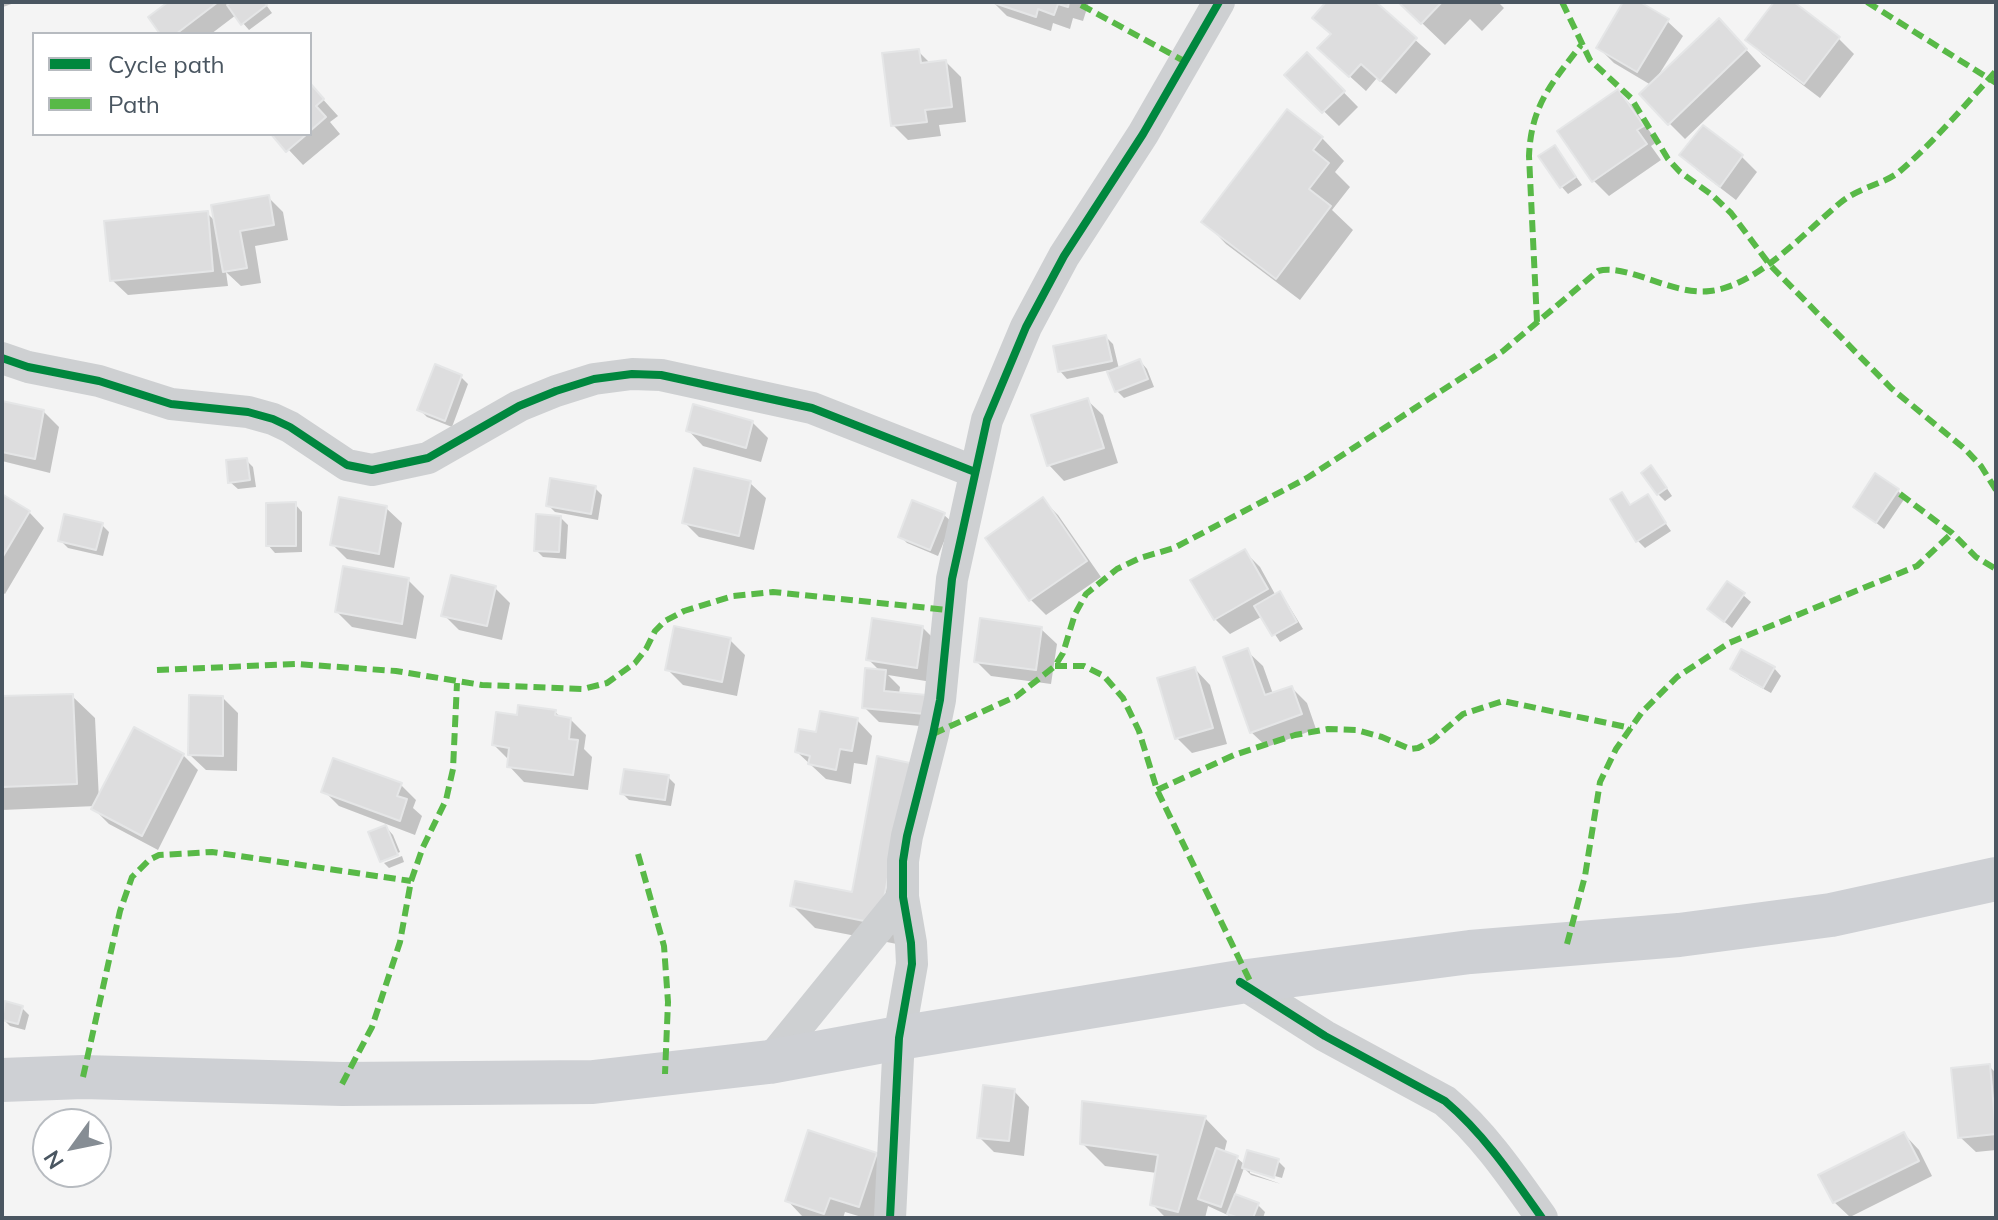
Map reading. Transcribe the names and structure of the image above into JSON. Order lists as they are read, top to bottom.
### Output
{
  "legend": ["Cycle path", "Path"],
  "north": "bottom left"
}
